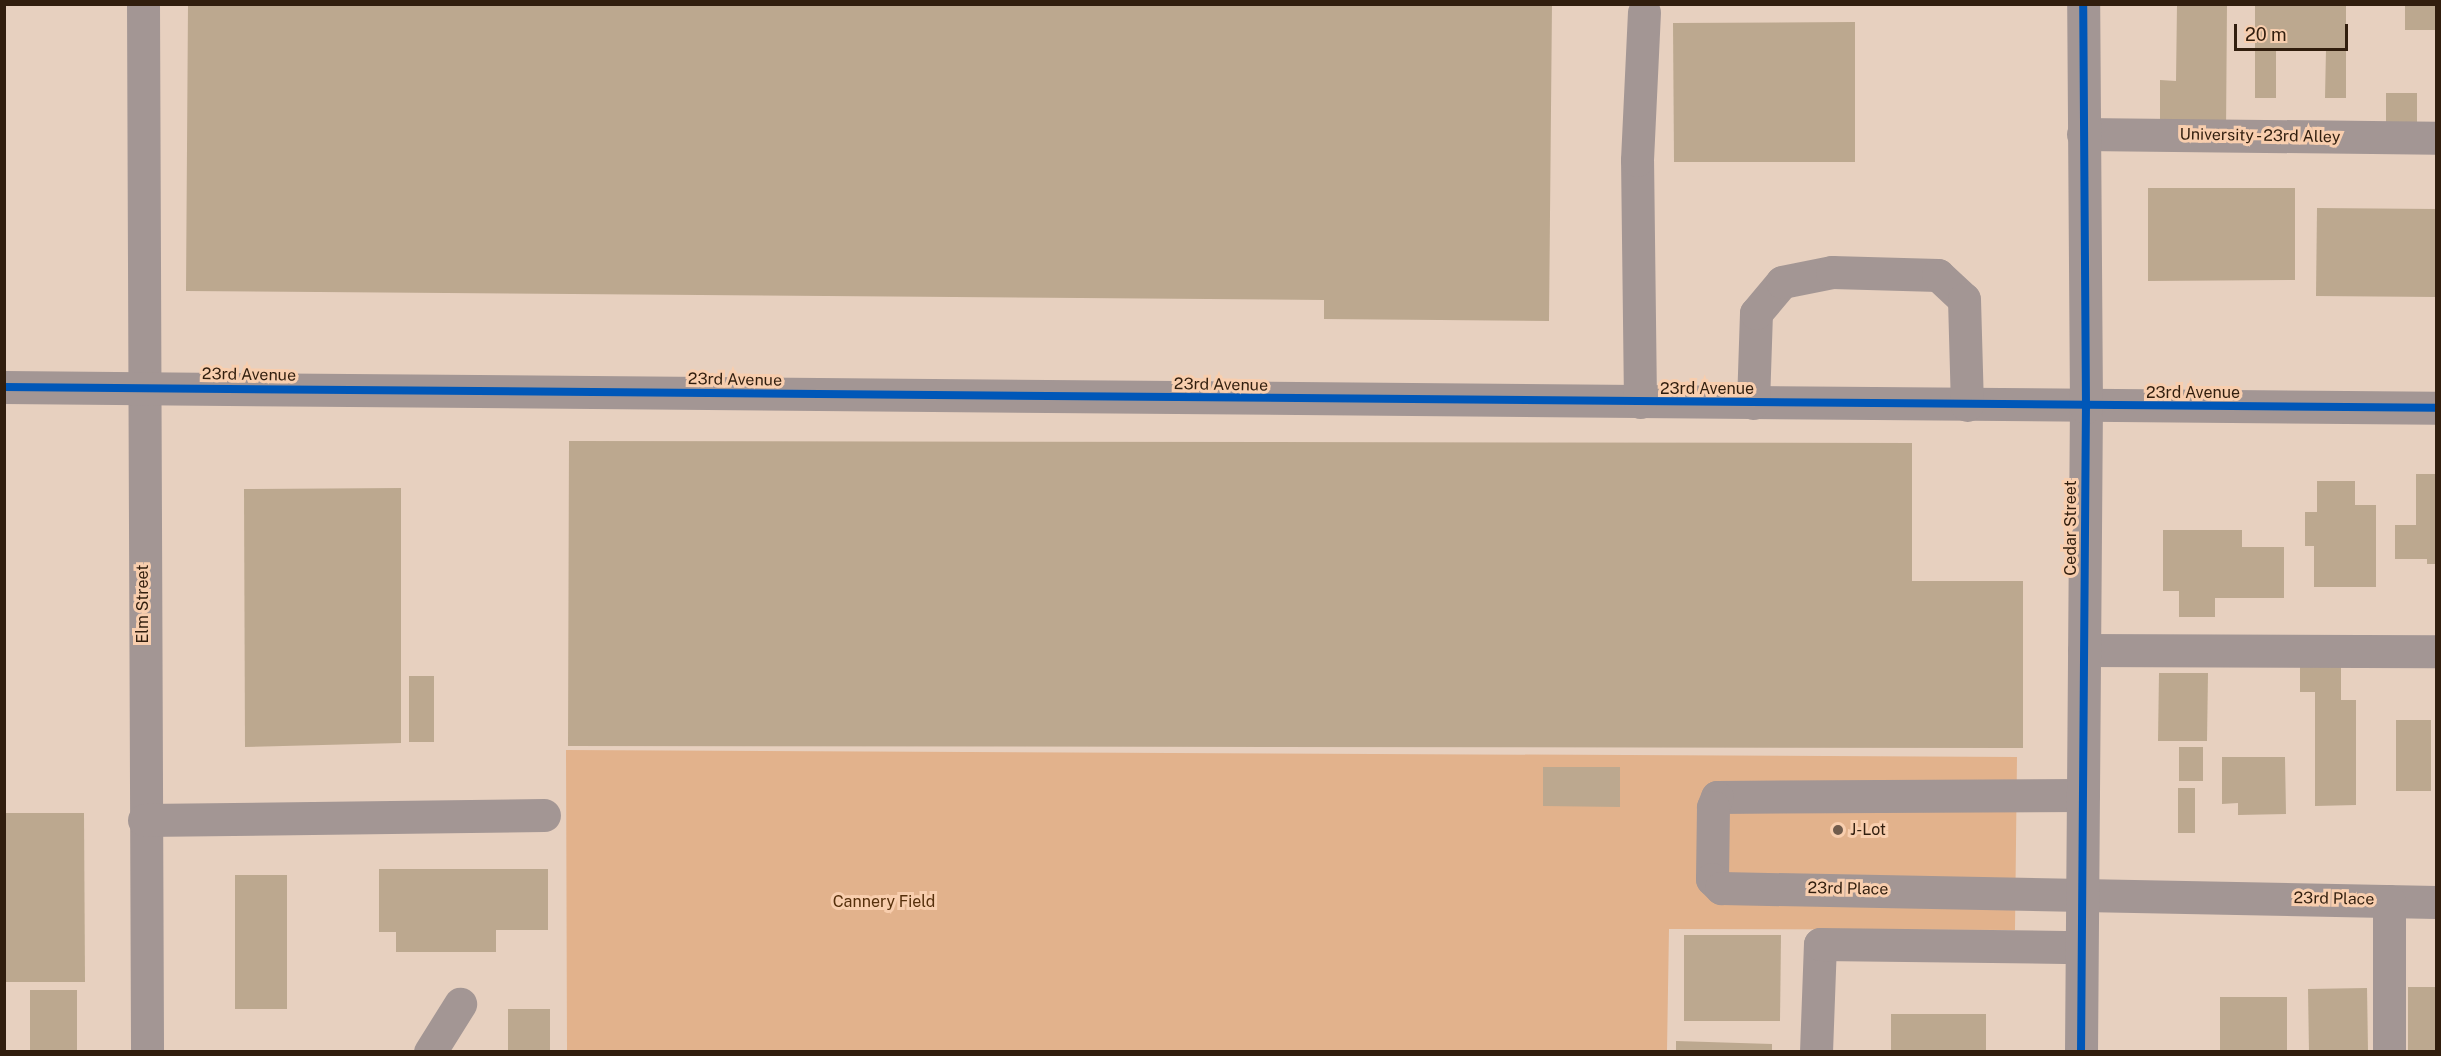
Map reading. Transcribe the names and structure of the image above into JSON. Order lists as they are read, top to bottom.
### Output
{
  "streets": {
    "street": [
      "University - 23rd Alley",
      "23rd Avenue",
      "Cedar Street",
      "Elm Street",
      "23rd Place"
    ]
  },
  "crossings": [
    ["University - 23rd Alley", "Cedar Street"],
    ["23rd Avenue", "Cedar Street"],
    ["23rd Avenue", "Elm Street"],
    ["Cedar Street", "23rd Place"]
  ],
  "parks": ["Cannery Field"],
  "places": ["J-Lot"],
  "scale_bar": "20 m"
}
